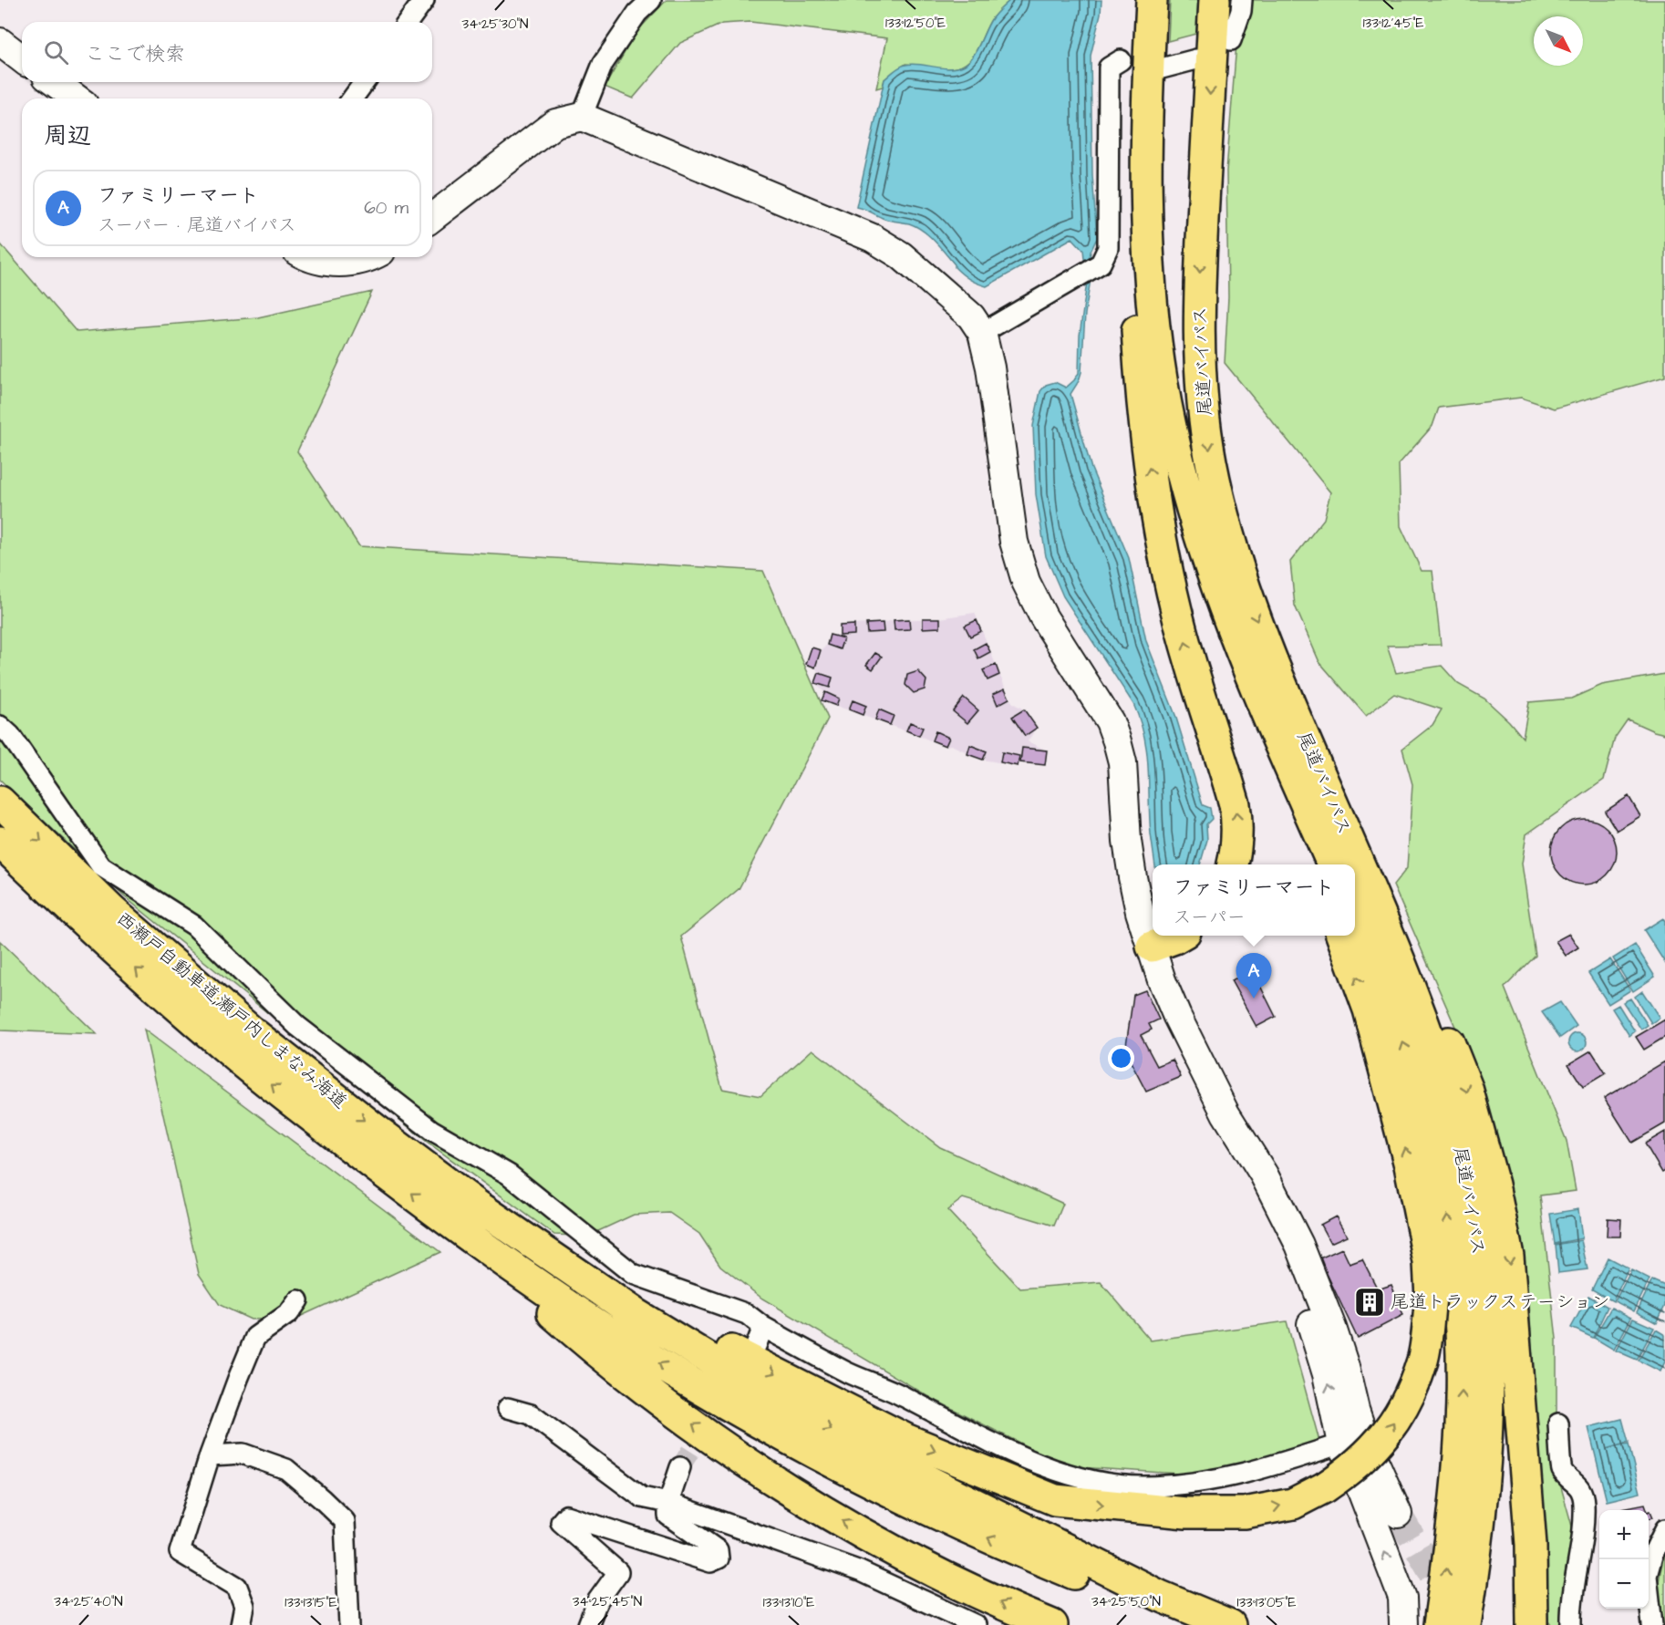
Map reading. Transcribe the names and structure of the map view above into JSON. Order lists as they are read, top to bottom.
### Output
{
  "streets": {
    "highway": ["尾道バイパス", "西瀬戸自動車道;瀬戸内しまなみ海道"]
  },
  "places": {
    "building": ["尾道トラックステーション"]
  },
  "north": "bottom right",
  "page": {
    "search": "ここで検索",
    "heading": "周辺",
    "list": [
      {
        "mark": "A",
        "name": "ファミリーマート",
        "note": "スーパー · 尾道バイパス",
        "value": "60 m"
      }
    ],
    "popup": ["ファミリーマート", "スーパー"],
    "pins": "A",
    "map_buttons": ["+", "−"]
  },
  "coordinates": [
    "133°12'45\"E",
    "133°12'50\"E",
    "34°25'30\"N",
    "34°25'40\"N",
    "34°25'45\"N",
    "34°25'50\"N",
    "133°13'15\"E",
    "133°13'10\"E",
    "133°13'05\"E"
  ]
}
